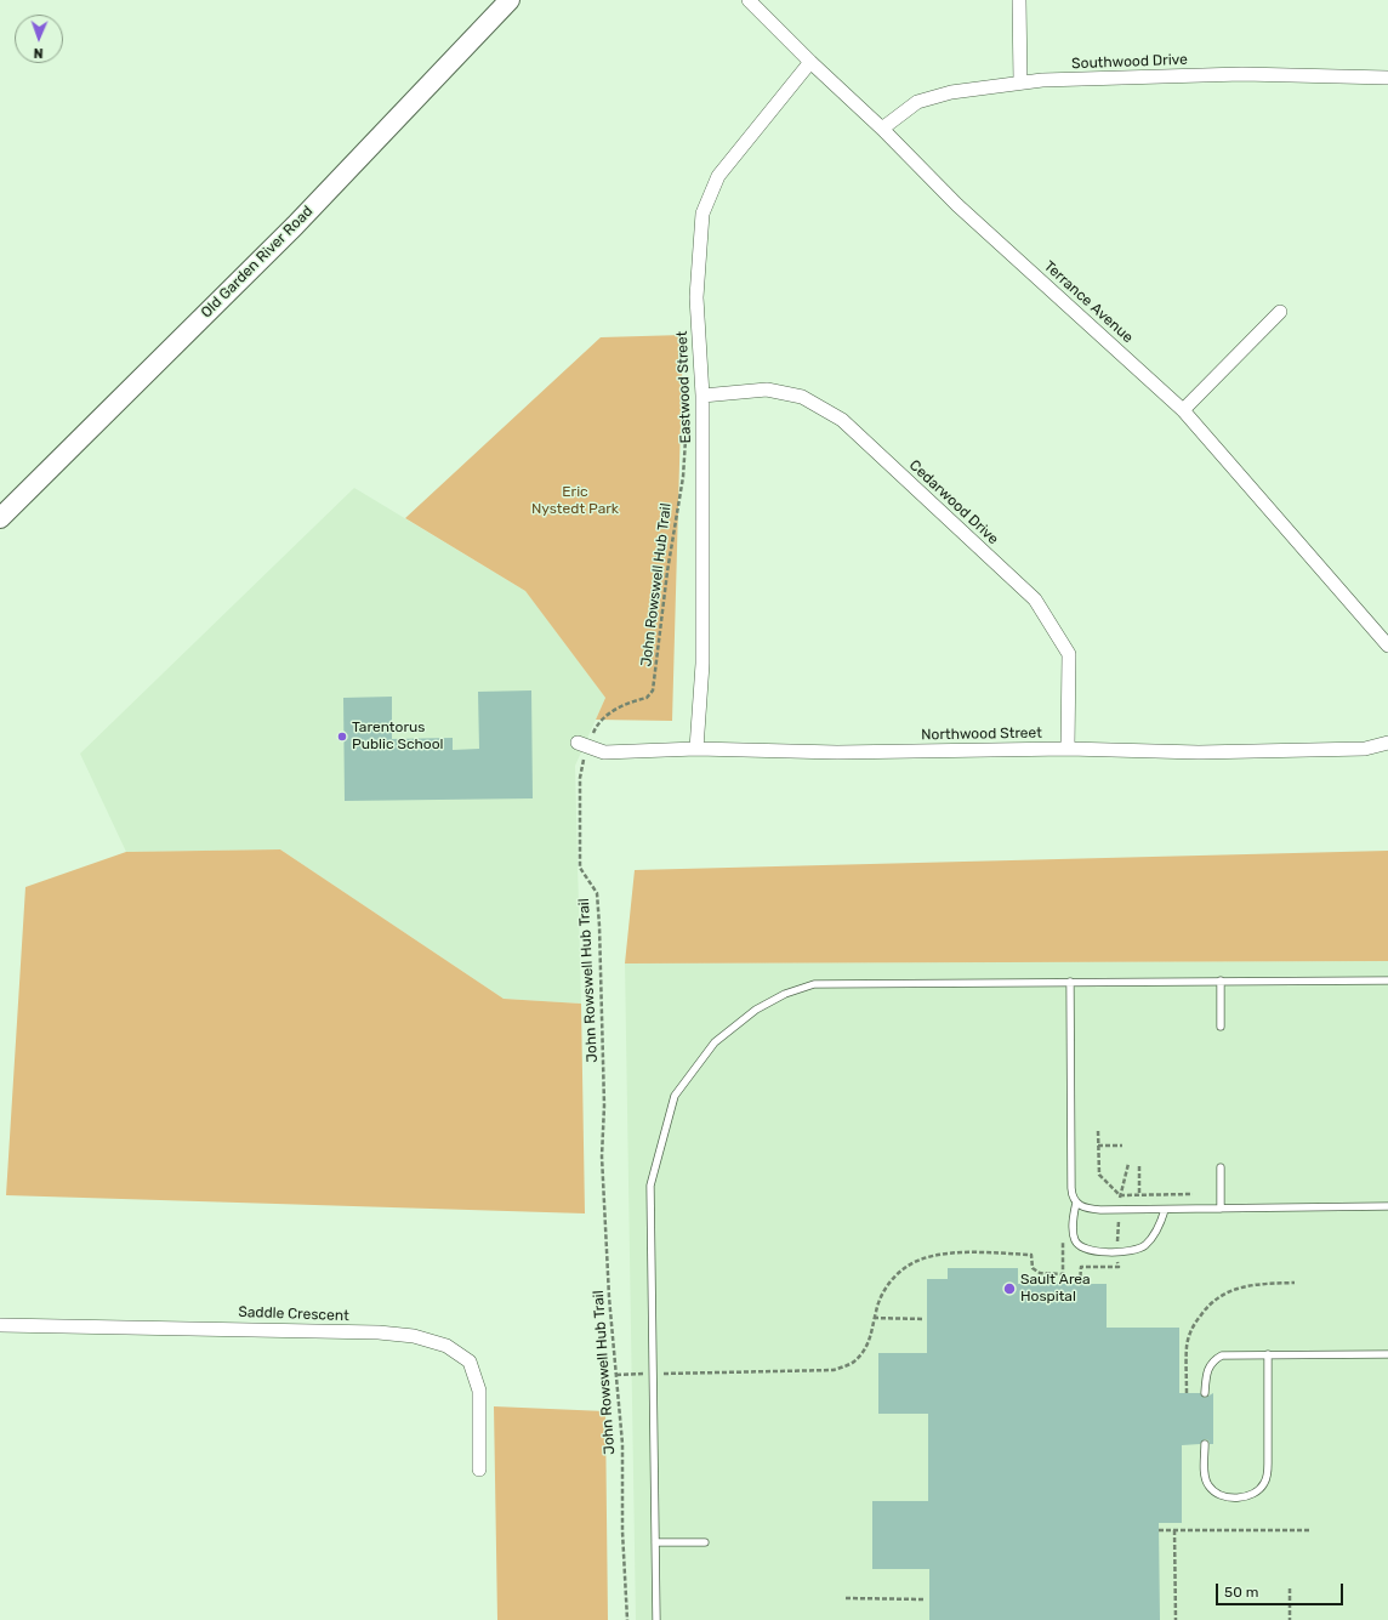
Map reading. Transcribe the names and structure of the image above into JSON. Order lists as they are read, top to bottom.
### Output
{
  "streets": {
    "main road": ["Old Garden River Road"],
    "street": [
      "Southwood Drive",
      "Terrance Avenue",
      "Eastwood Street",
      "Cedarwood Drive",
      "Northwood Street",
      "Saddle Crescent"
    ],
    "path": ["John Rowswell Hub Trail"]
  },
  "crossings": [
    ["Southwood Drive", "Terrance Avenue"],
    ["Terrance Avenue", "Eastwood Street"],
    ["Eastwood Street", "Cedarwood Drive"],
    ["Eastwood Street", "Northwood Street"],
    ["Cedarwood Drive", "Northwood Street"],
    ["John Rowswell Hub Trail", "Northwood Street"]
  ],
  "parks": ["Eric Nystedt Park"],
  "places": ["Tarentorus Public School", "Sault Area Hospital"],
  "scale_bar": "50 m",
  "north": "bottom"
}
